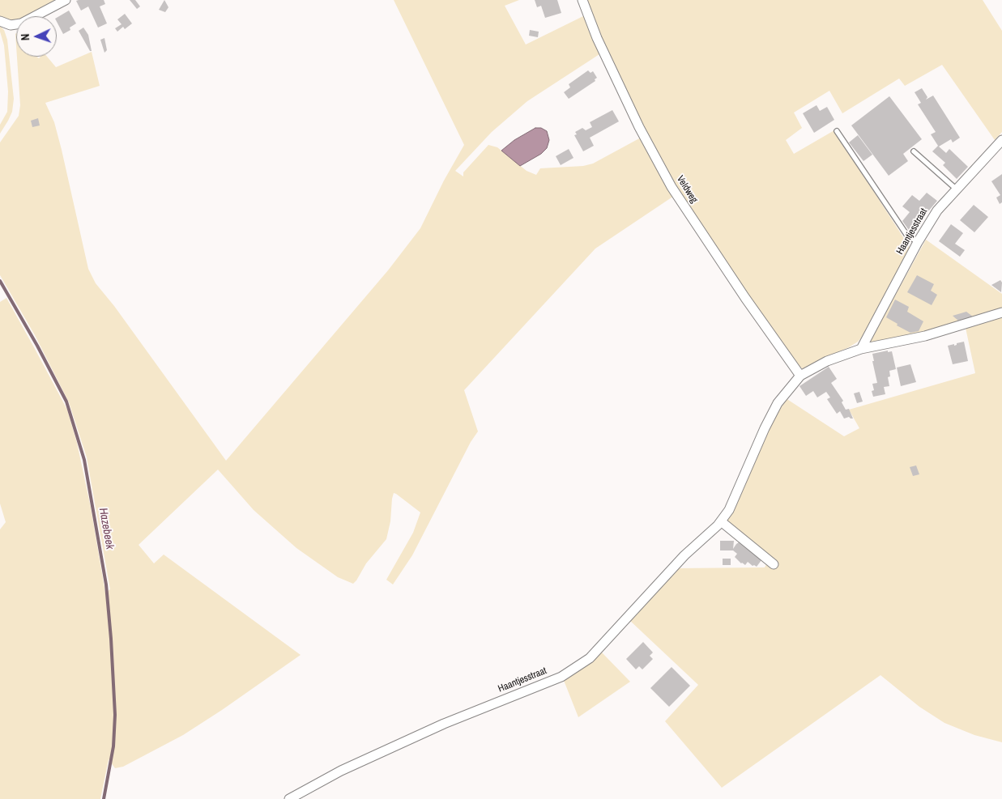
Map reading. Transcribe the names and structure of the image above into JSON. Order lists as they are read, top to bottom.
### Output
{
  "streets": {
    "street": ["Veldweg", "Haantjesstraat"]
  },
  "crossings": [
    ["Veldweg", "Haantjesstraat"]
  ],
  "water": ["Hazebeek"],
  "north": "left"
}
